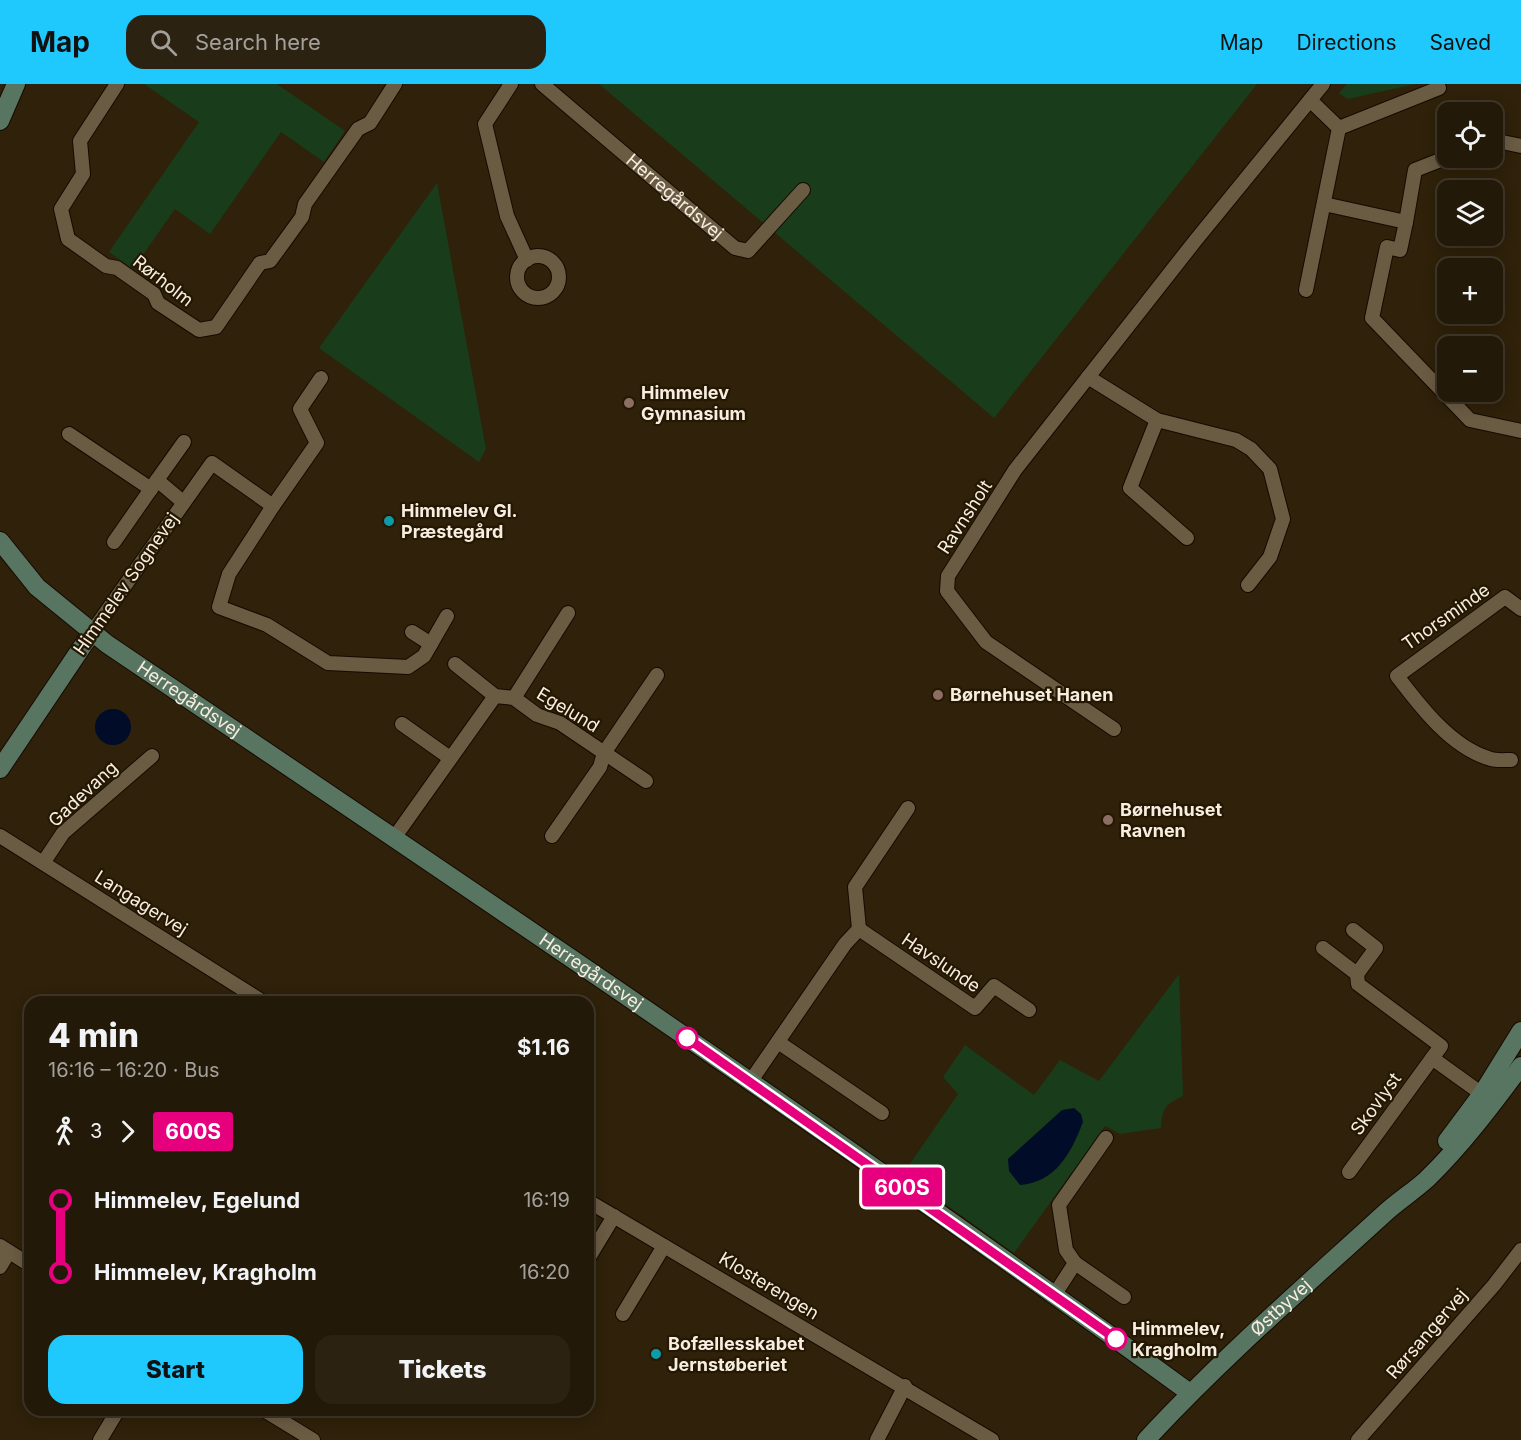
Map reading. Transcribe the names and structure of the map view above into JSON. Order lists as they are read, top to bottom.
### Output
{
  "streets": {
    "street": [
      "Herregårdsvej",
      "Rørholm",
      "Ravnsholt",
      "Himmelev Sognevej",
      "Thorsminde",
      "Egelund",
      "Gadevang",
      "Langagervej",
      "Havslunde",
      "Skovlyst",
      "Klosterengen",
      "Østbyvej",
      "Rørsangervej"
    ]
  },
  "crossings": [
    ["Herregårdsvej", "Himmelev Sognevej"],
    ["Herregårdsvej", "Østbyvej"],
    ["Gadevang", "Langagervej"]
  ],
  "places": [
    "Himmelev Gymnasium",
    "Himmelev Gl. Præstegård",
    "Børnehuset Hanen",
    "Børnehuset Ravnen",
    "Himmelev, Kragholm",
    "Bofællesskabet Jernstøberiet"
  ],
  "lines": ["bus line 600S"],
  "page": {
    "header": "Map",
    "search": "Search here",
    "nav": ["Map", "Directions", "Saved"],
    "on_map": "600S",
    "map_buttons": ["+", "−"],
    "heading": ["4 min", "16:16 – 16:20 · Bus", "$1.16"],
    "legs": ["3", "600S"],
    "list": [
      {
        "name": "Himmelev, Egelund",
        "value": "16:19"
      },
      {
        "name": "Himmelev, Kragholm",
        "value": "16:20"
      }
    ],
    "buttons": ["Start", "Tickets"]
  }
}
